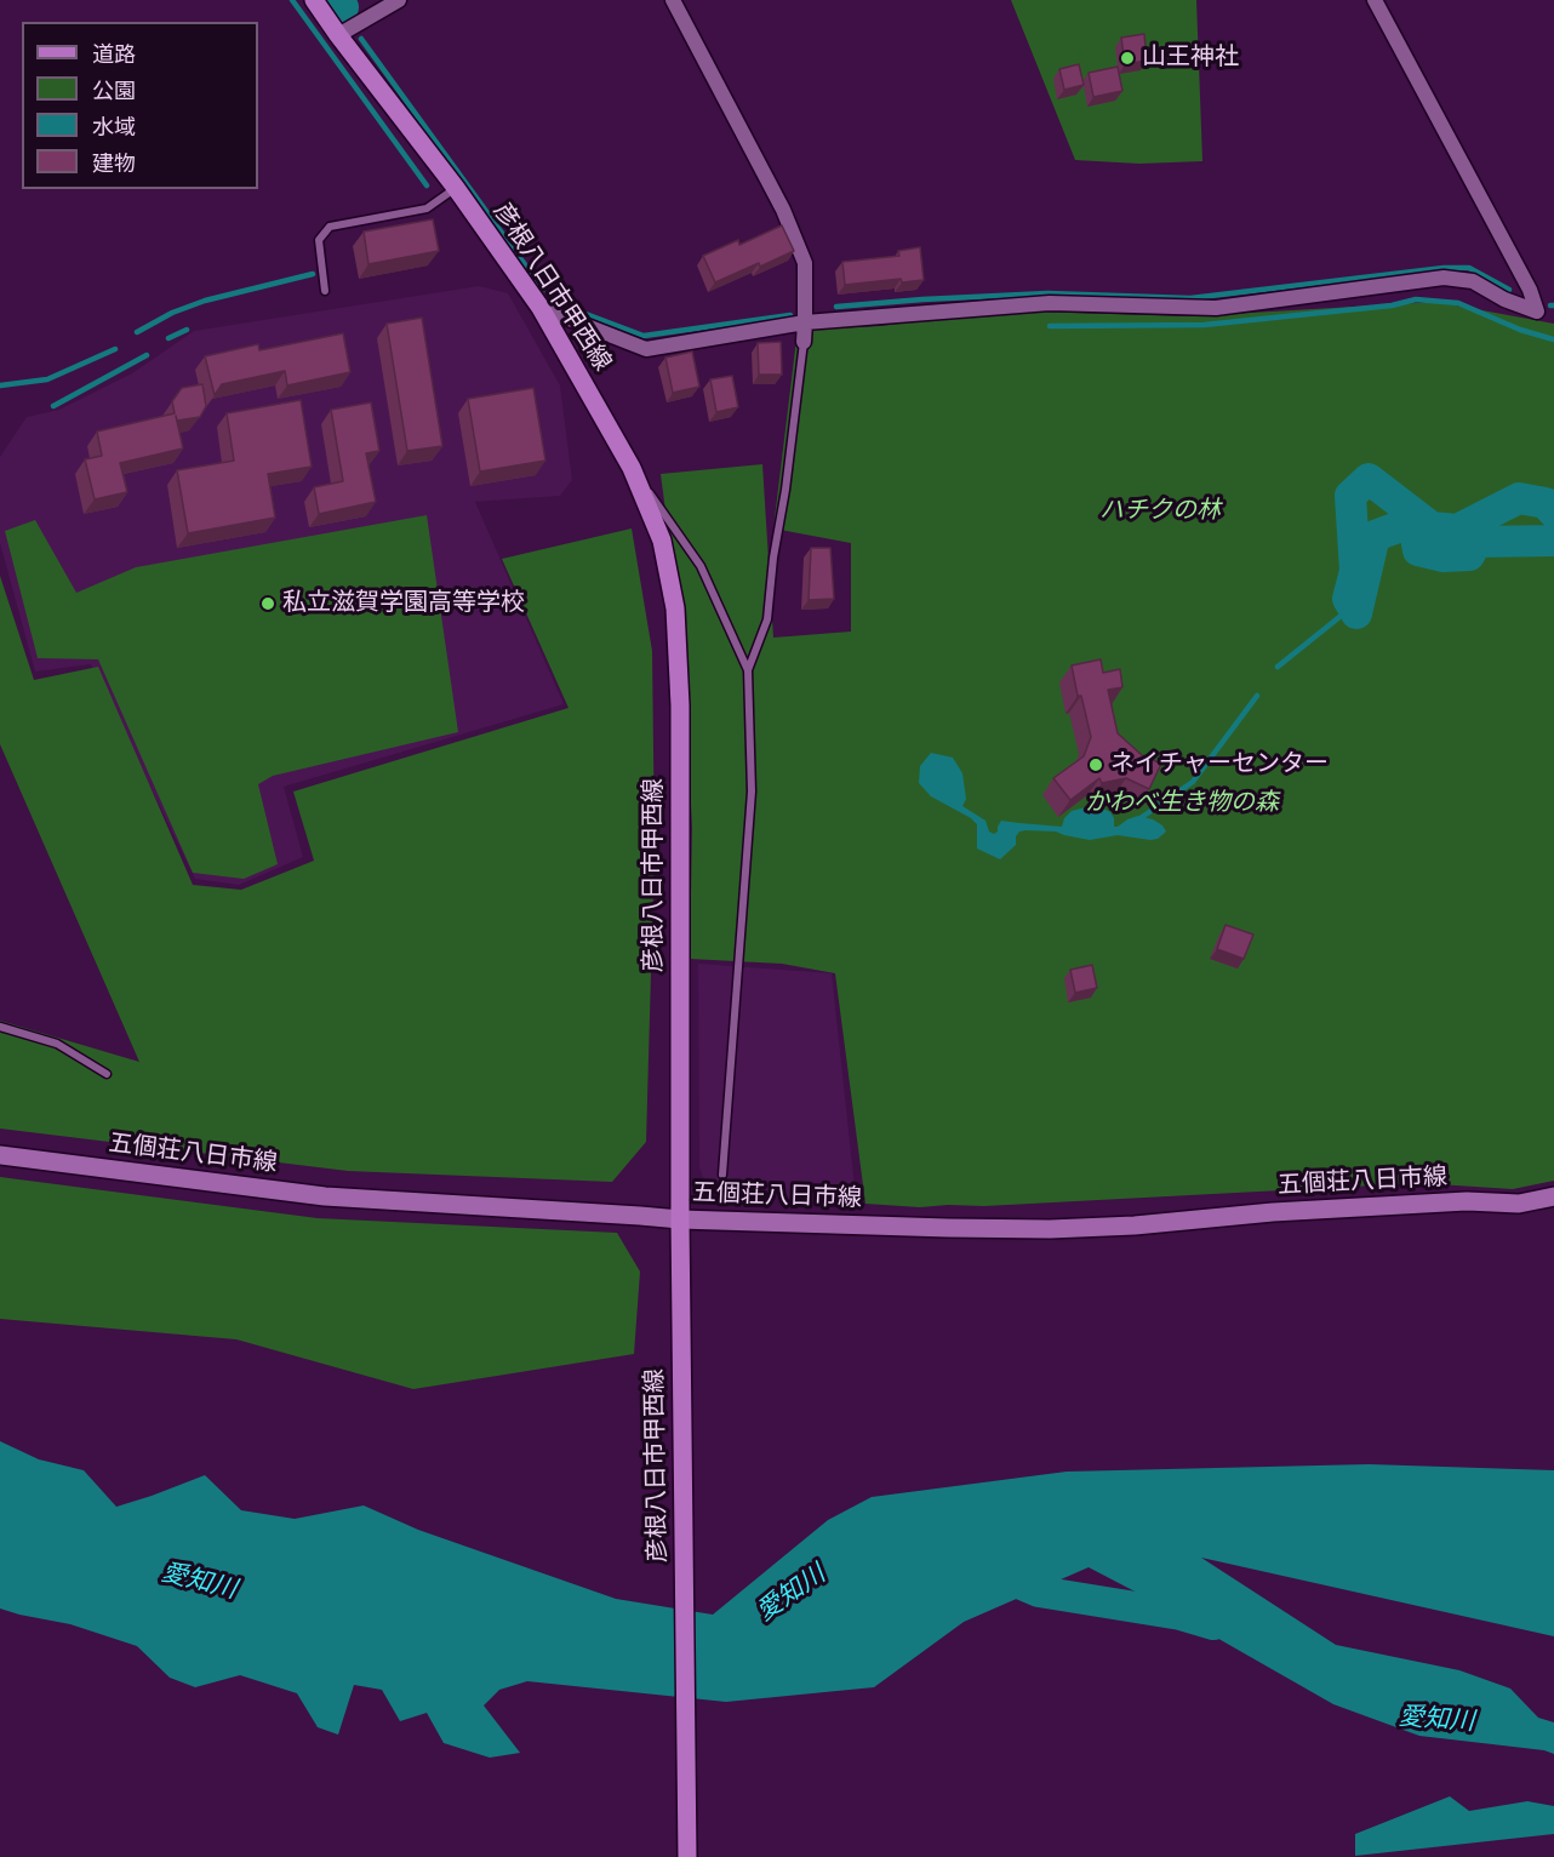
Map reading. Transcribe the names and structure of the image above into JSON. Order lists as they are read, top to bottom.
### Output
{
  "streets": {
    "main road": ["彦根八日市甲西線", "五個荘八日市線"]
  },
  "crossings": [
    ["彦根八日市甲西線", "五個荘八日市線"]
  ],
  "water": ["愛知川"],
  "parks": ["ハチクの林", "かわべ生き物の森"],
  "places": ["山王神社", "私立滋賀学園高等学校", "ネイチャーセンター"],
  "legend": [
    "道路",
    "公園",
    "水域",
    "建物"
  ]
}
